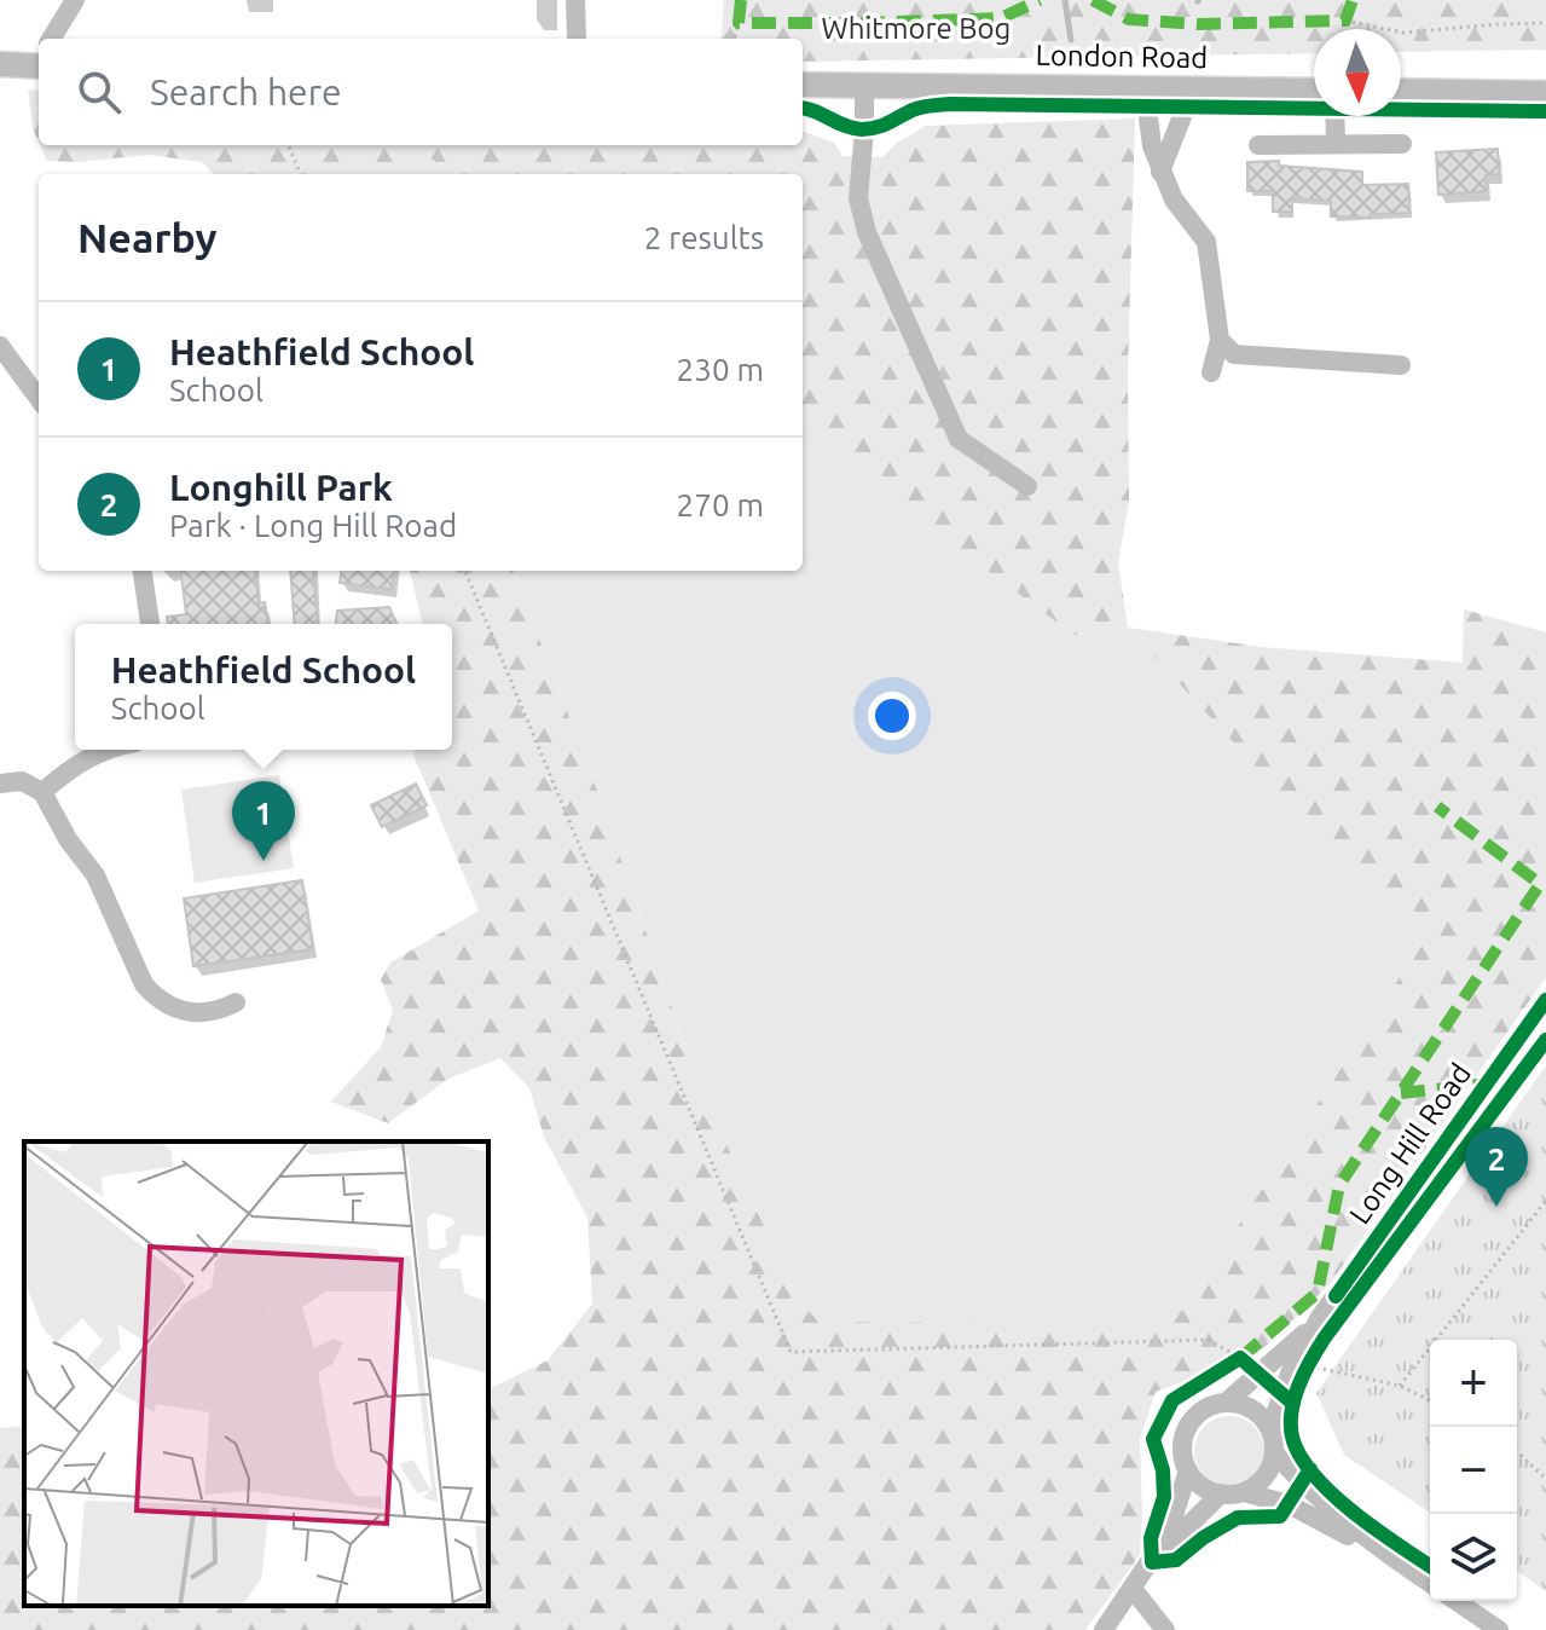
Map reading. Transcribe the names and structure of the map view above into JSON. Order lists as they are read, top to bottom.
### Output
{
  "streets": {
    "main road": ["London Road"],
    "street": ["Long Hill Road"]
  },
  "parks": ["Whitmore Bog"],
  "north": "bottom",
  "page": {
    "search": "Search here",
    "heading": ["Nearby", "2 results"],
    "list": [
      {
        "mark": "1",
        "name": "Heathfield School",
        "note": "School",
        "value": "230 m"
      },
      {
        "mark": "2",
        "name": "Longhill Park",
        "note": "Park · Long Hill Road",
        "value": "270 m"
      }
    ],
    "popup": ["Heathfield School", "School"],
    "pins": ["1", "2"],
    "map_buttons": ["+", "−"]
  }
}
